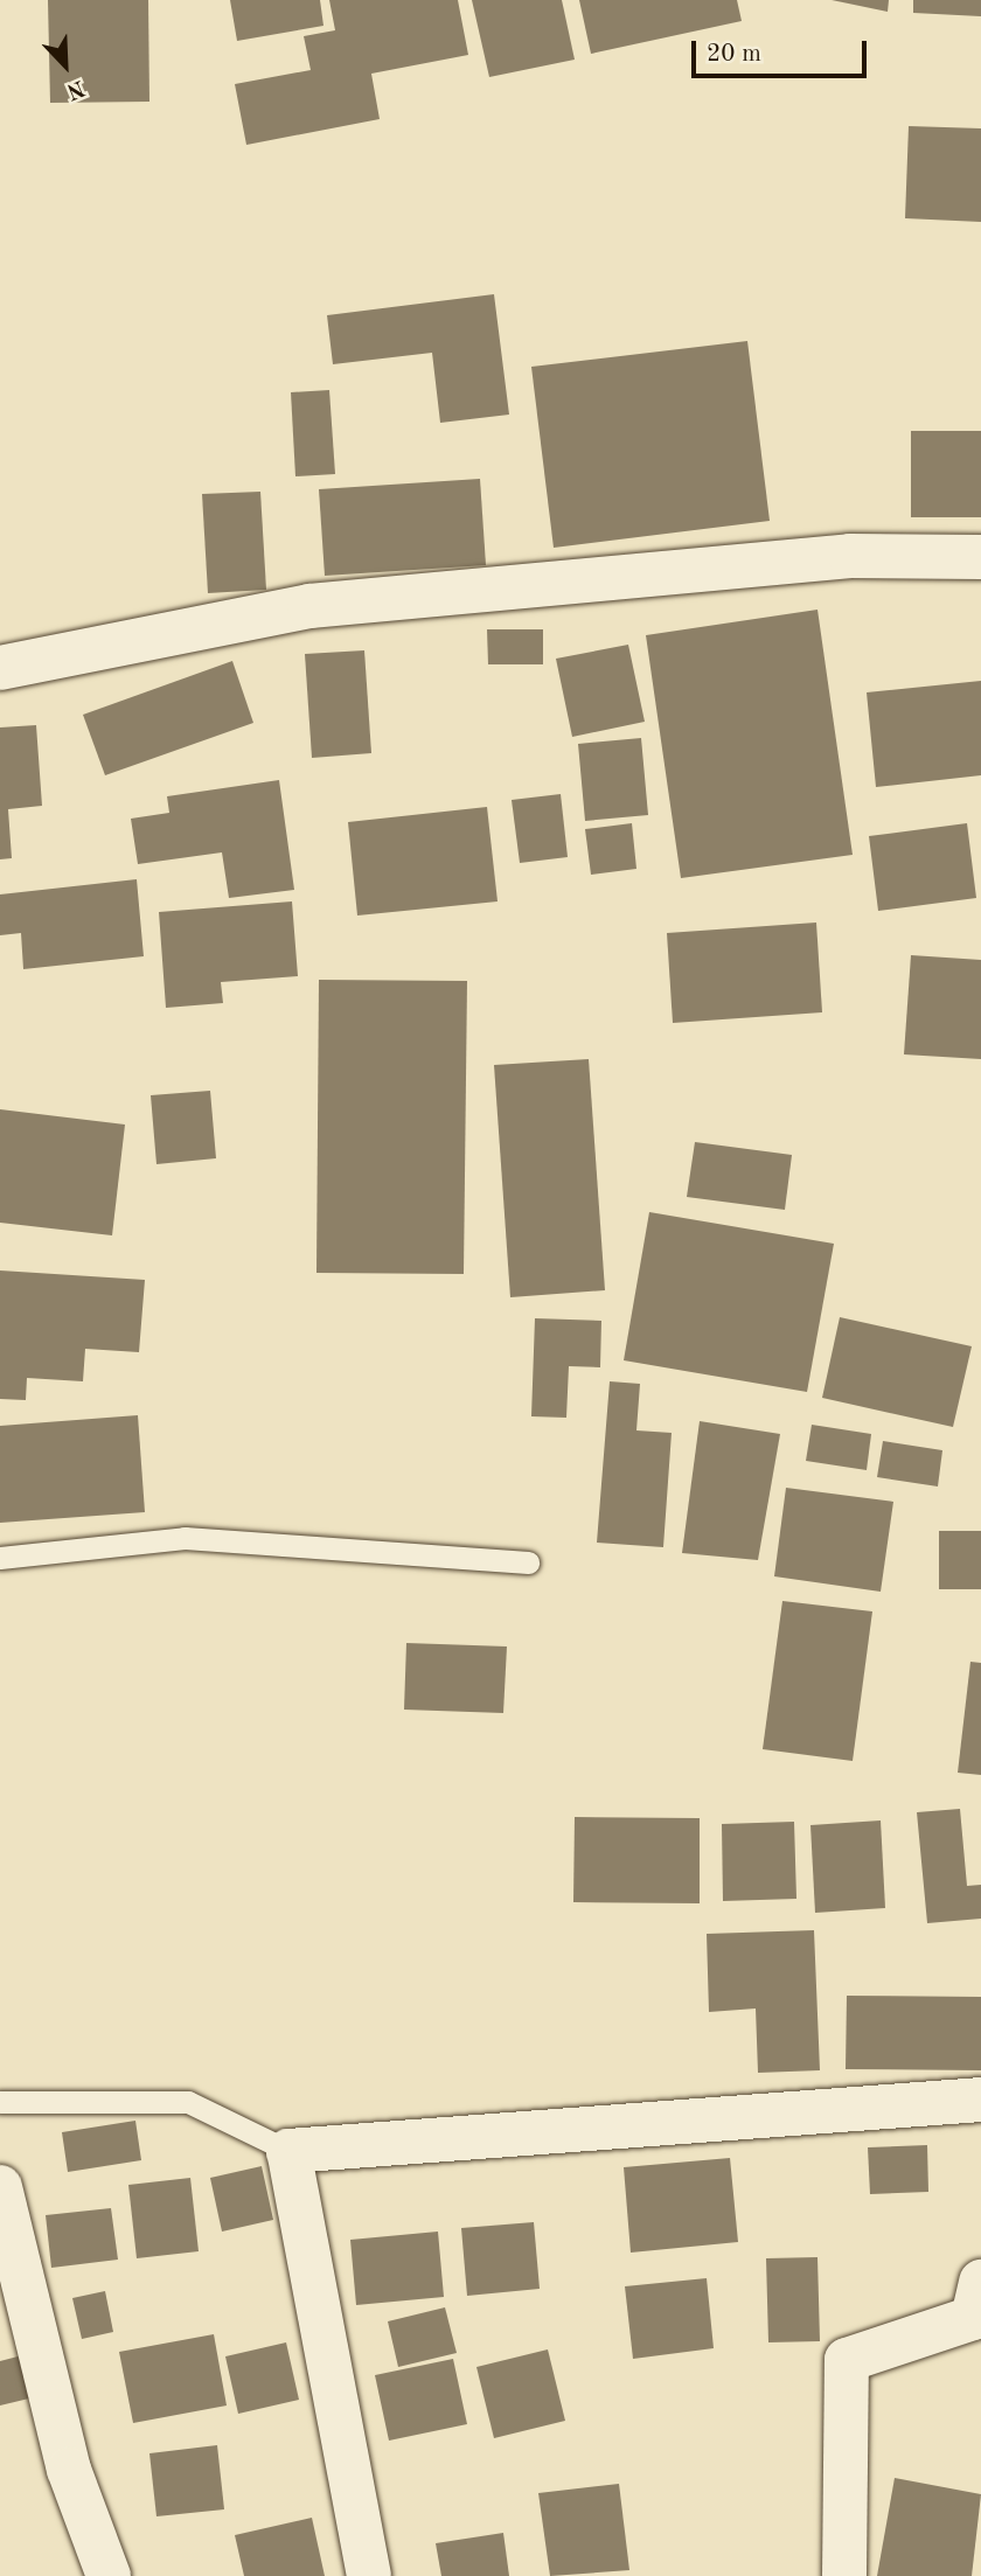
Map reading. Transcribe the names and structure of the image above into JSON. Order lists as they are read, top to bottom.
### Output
{
  "scale_bar": "20 m",
  "north": "bottom right"
}
